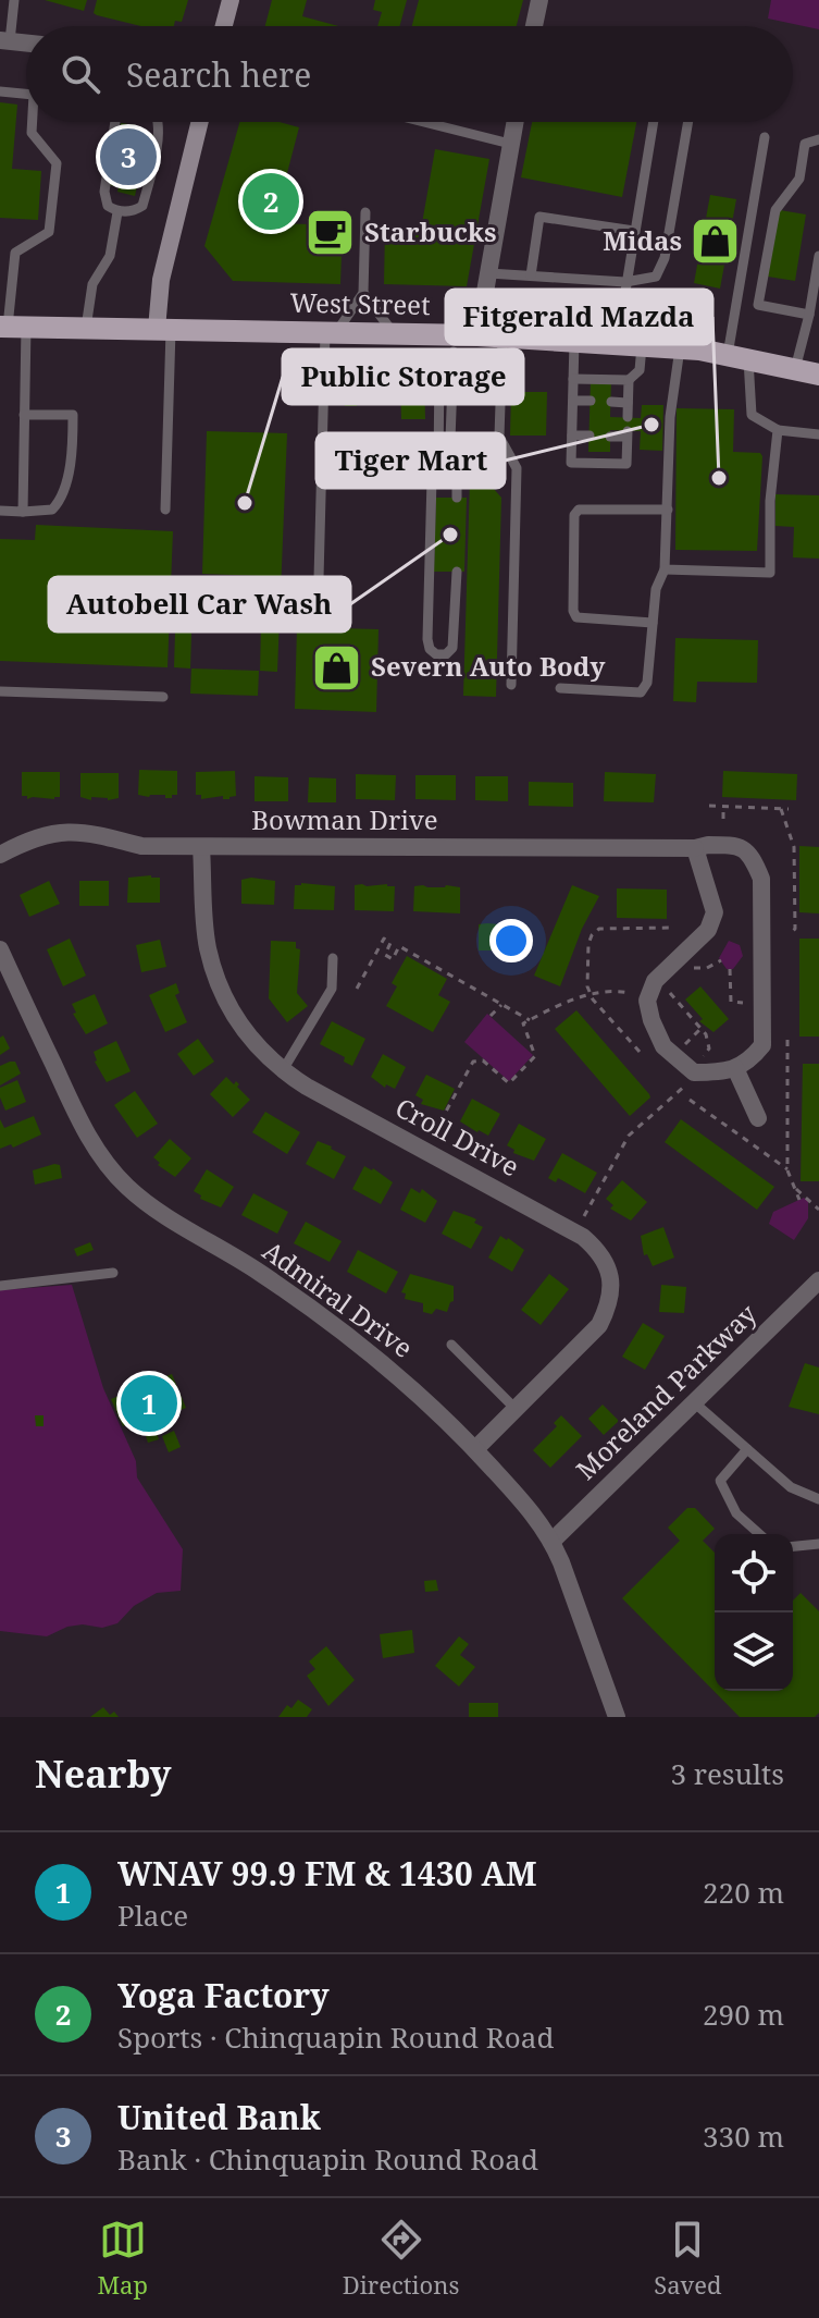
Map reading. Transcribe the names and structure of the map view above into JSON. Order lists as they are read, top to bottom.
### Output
{
  "streets": {
    "main road": ["West Street"],
    "street": [
      "Bowman Drive",
      "Croll Drive",
      "Admiral Drive",
      "Moreland Parkway"
    ]
  },
  "crossings": [
    ["Bowman Drive", "Croll Drive"],
    ["Croll Drive", "Admiral Drive"],
    ["Admiral Drive", "Moreland Parkway"]
  ],
  "places": {
    "cafe": ["Starbucks"],
    "shop": ["Midas", "Severn Auto Body"],
    "other": [
      "Tiger Mart",
      "Fitgerald Mazda",
      "Public Storage",
      "Autobell Car Wash"
    ]
  },
  "page": {
    "search": "Search here",
    "pins": ["3", "2", "1"],
    "heading": ["Nearby", "3 results"],
    "list": [
      {
        "mark": "1",
        "name": "WNAV 99.9 FM & 1430 AM",
        "note": "Place",
        "value": "220 m"
      },
      {
        "mark": "2",
        "name": "Yoga Factory",
        "note": "Sports · Chinquapin Round Road",
        "value": "290 m"
      },
      {
        "mark": "3",
        "name": "United Bank",
        "note": "Bank · Chinquapin Round Road",
        "value": "330 m"
      }
    ],
    "nav": ["Map", "Directions", "Saved"]
  }
}
